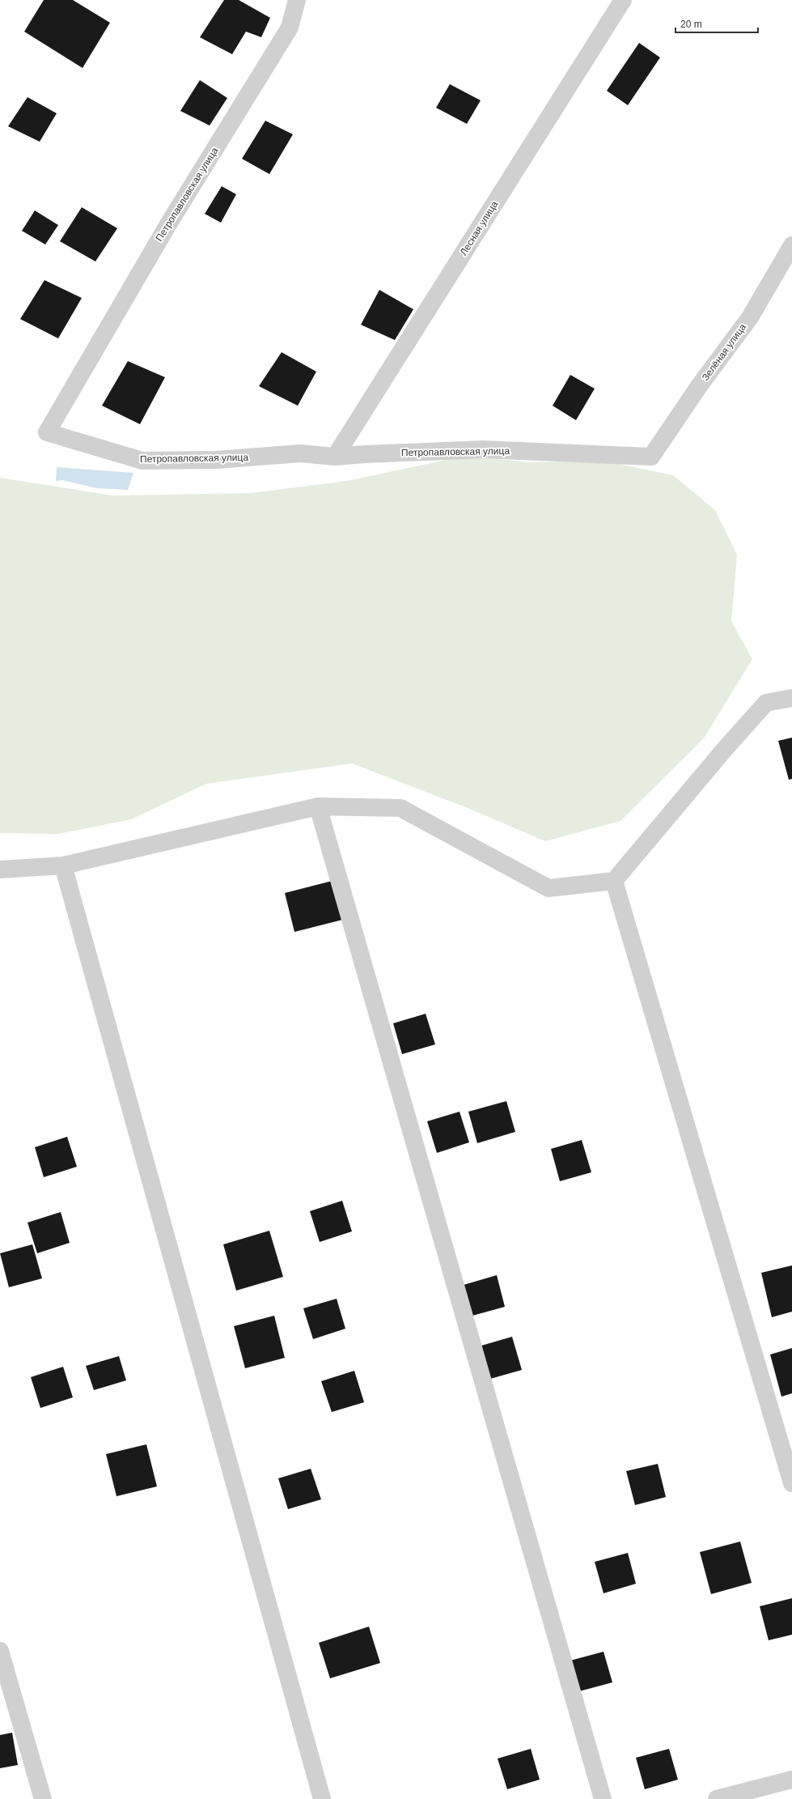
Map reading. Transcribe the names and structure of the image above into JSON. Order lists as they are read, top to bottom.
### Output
{
  "streets": {
    "street": ["Петропавловская улица", "Лесная улица", "Зелёная улица"]
  },
  "crossings": [
    ["Петропавловская улица", "Лесная улица"],
    ["Петропавловская улица", "Зелёная улица"]
  ],
  "scale_bar": "20 m"
}
